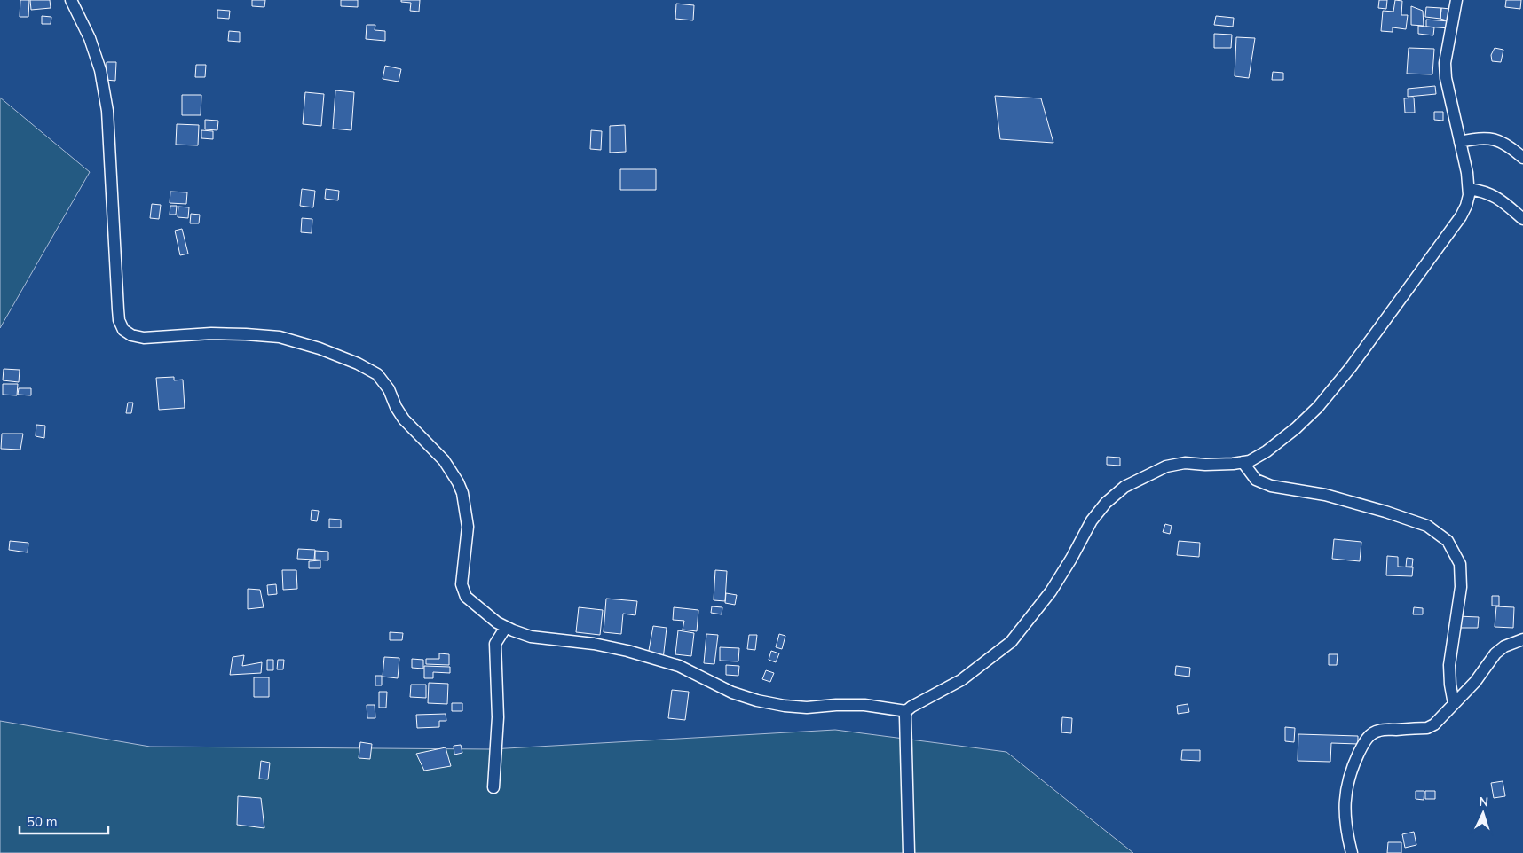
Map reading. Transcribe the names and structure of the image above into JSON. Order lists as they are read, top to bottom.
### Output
{
  "scale_bar": "50 m",
  "north": "top"
}
